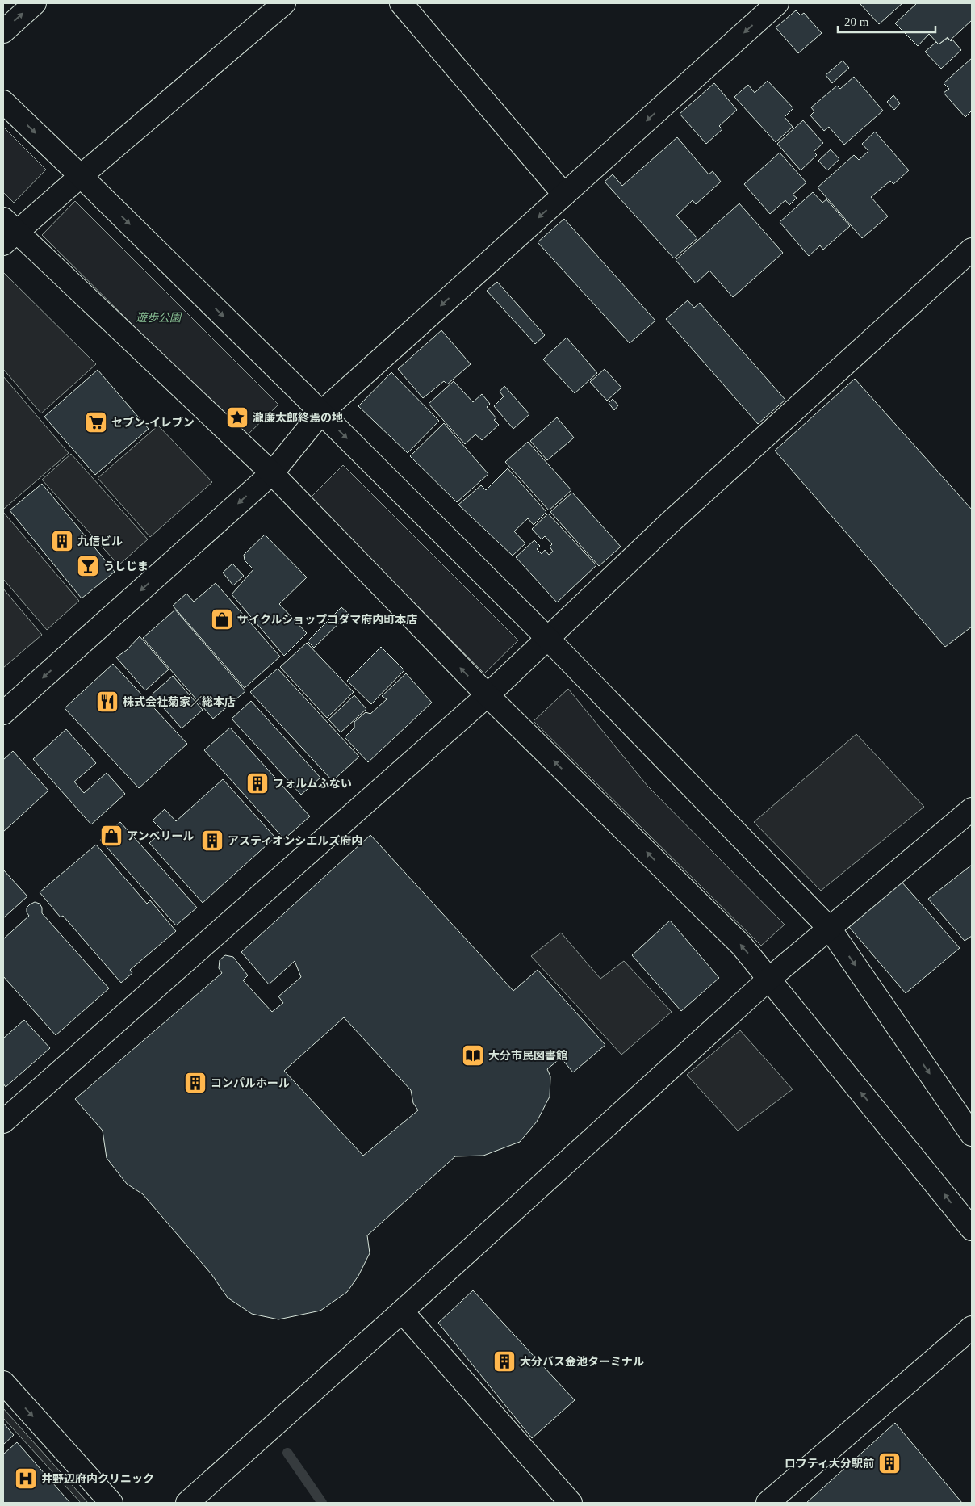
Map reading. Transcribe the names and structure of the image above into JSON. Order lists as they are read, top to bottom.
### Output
{
  "parks": ["遊歩公園"],
  "places": {
    "place": ["瀧廉太郎終焉の地"],
    "supermarket": ["セブン-イレブン"],
    "building": [
      "九信ビル",
      "フォルムふない",
      "アスティオンシエルズ府内",
      "コンパルホール",
      "大分バス金池ターミナル",
      "ロフティ大分駅前"
    ],
    "bar": ["うしじま"],
    "shop": ["サイクルショップコダマ府内町本店", "アンベリール"],
    "restaurant": ["株式会社菊家／総本店"],
    "library": ["大分市民図書館"],
    "hospital": ["井野辺府内クリニック"]
  },
  "scale_bar": "20 m"
}
